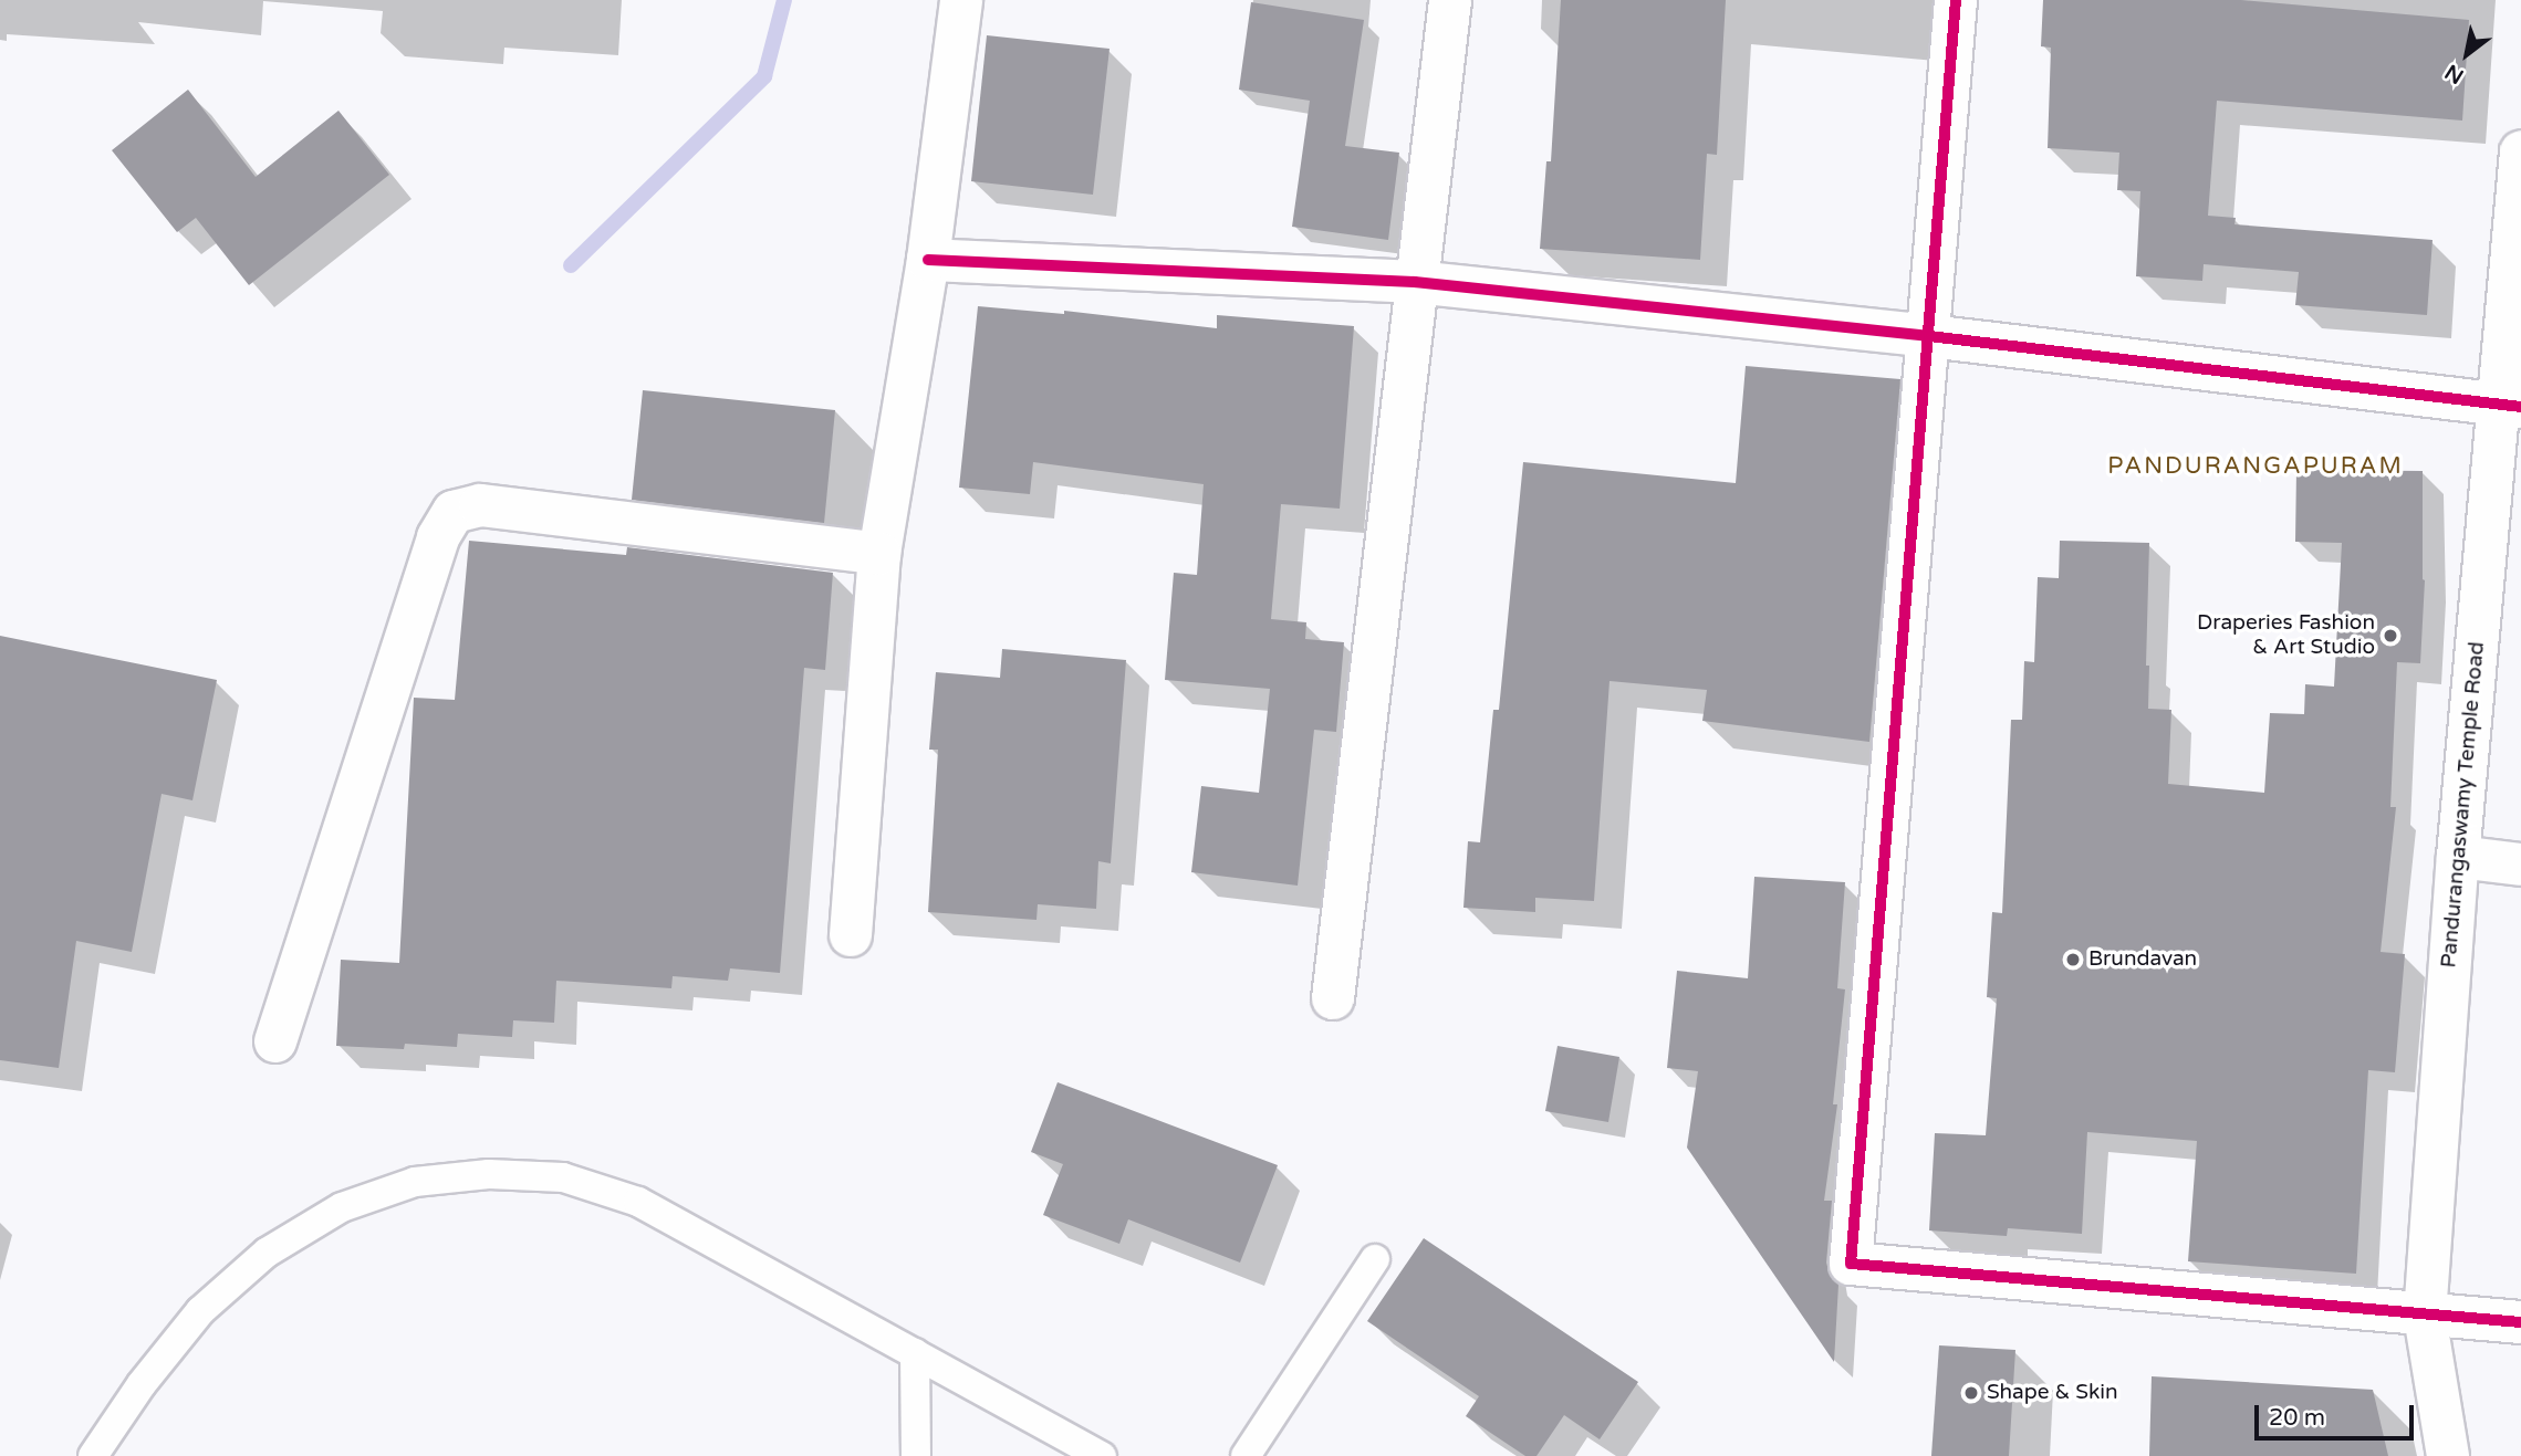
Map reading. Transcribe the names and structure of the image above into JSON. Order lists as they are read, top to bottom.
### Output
{
  "streets": {
    "street": ["Pandurangaswamy Temple Road"]
  },
  "districts": ["PANDURANGAPURAM"],
  "places": ["Draperies Fashion & Art Studio", "Brundavan", "Shape & Skin"],
  "scale_bar": "20 m",
  "north": "bottom left"
}
